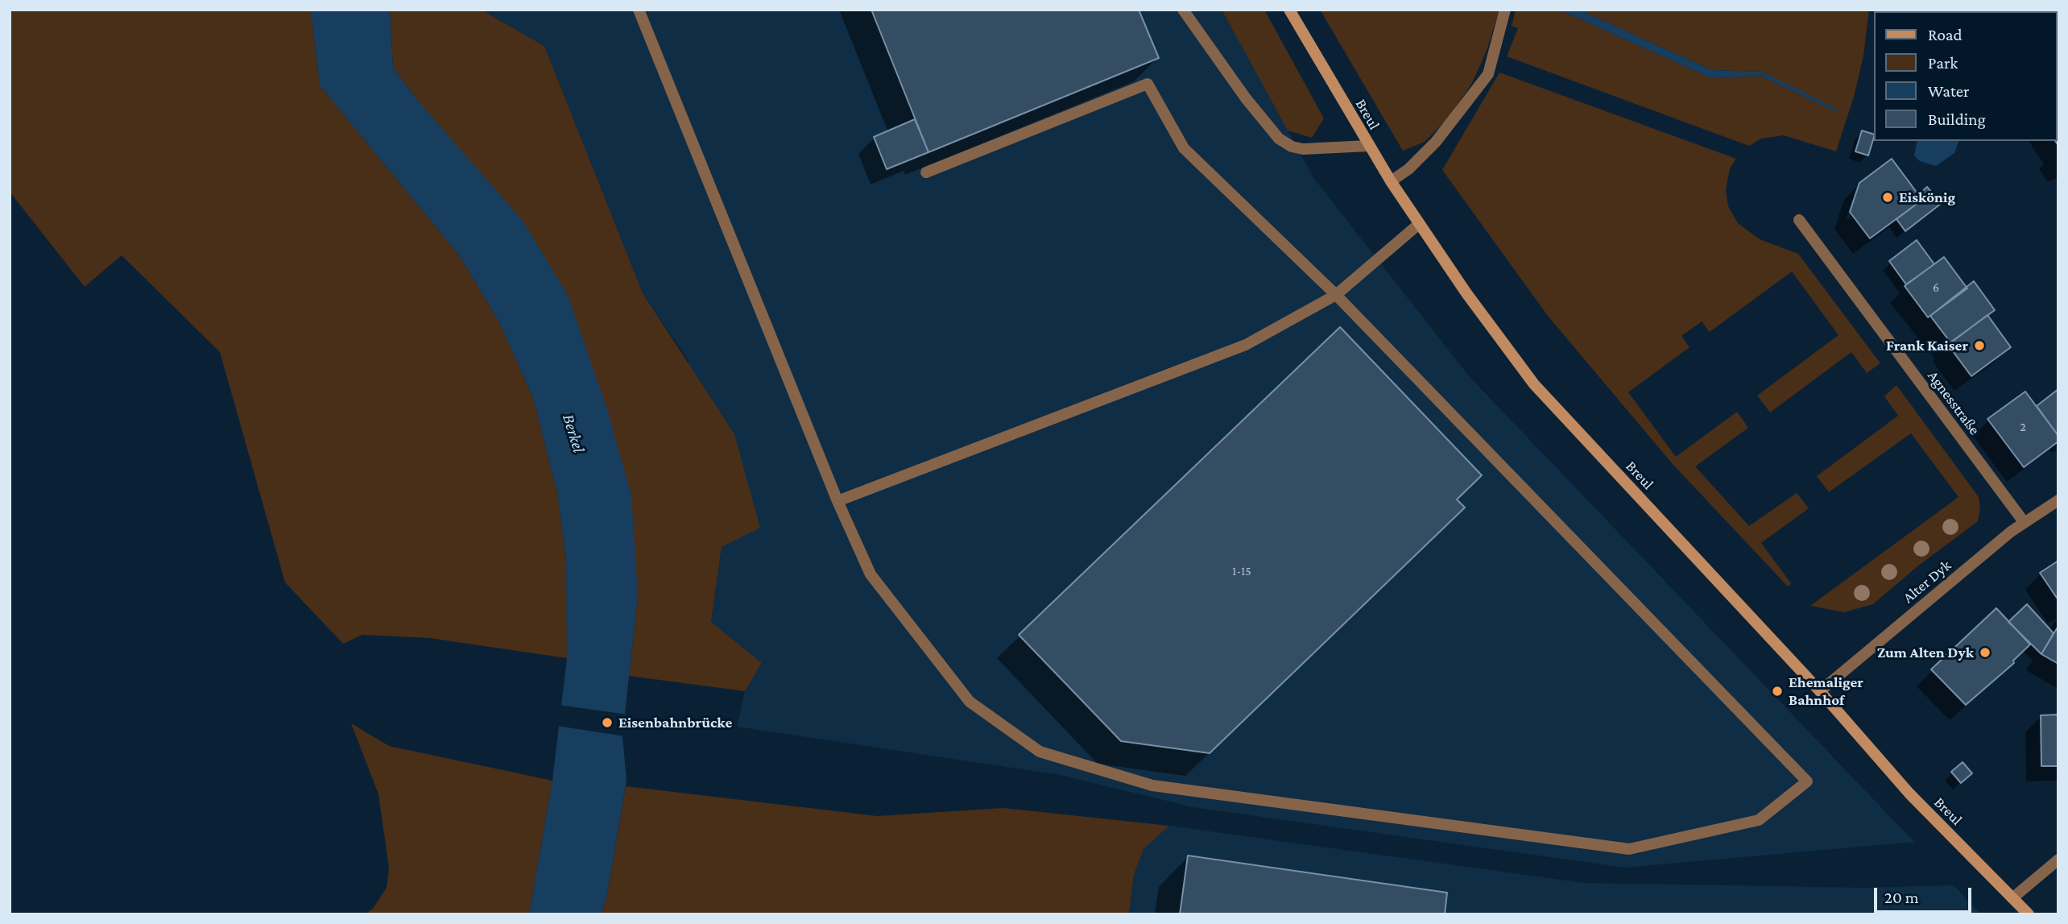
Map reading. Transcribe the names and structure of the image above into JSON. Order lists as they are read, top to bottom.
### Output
{
  "streets": {
    "main road": ["Breul"],
    "street": ["Agnesstraße", "Alter Dyk"]
  },
  "crossings": [
    ["Breul", "Alter Dyk"],
    ["Agnesstraße", "Alter Dyk"]
  ],
  "water": ["Berkel"],
  "places": [
    "Eiskönig",
    "Frank Kaiser",
    "Zum Alten Dyk",
    "Ehemaliger Bahnhof",
    "Eisenbahnbrücke"
  ],
  "house_numbers": ["6", "2", "1-15"],
  "legend": [
    "Road",
    "Park",
    "Water",
    "Building"
  ],
  "scale_bar": "20 m"
}
